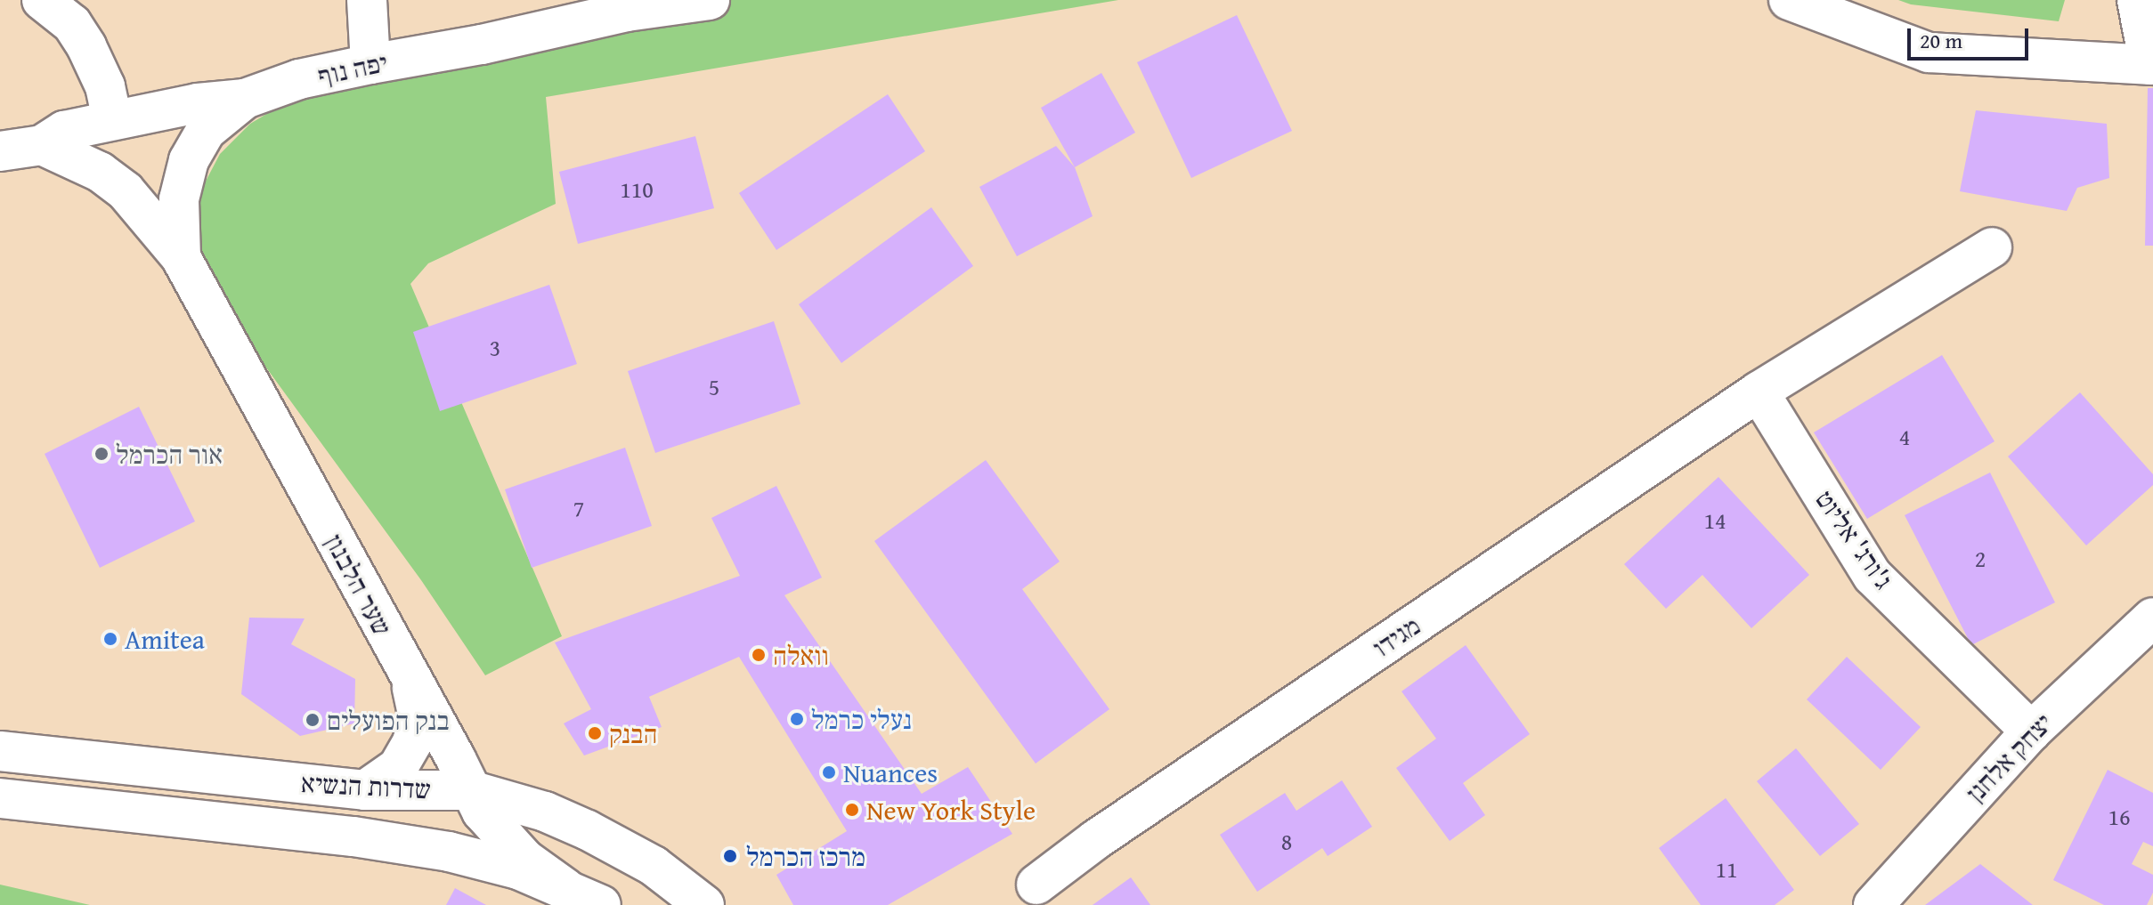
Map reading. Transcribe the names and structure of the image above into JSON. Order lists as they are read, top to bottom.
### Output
{
  "streets": {
    "street": [
      "יפה נוף",
      "ג'ורג' אליוט",
      "שער הלבנון",
      "מגידו",
      "יצחק אלחנן",
      "שדרות הנשיא"
    ]
  },
  "crossings": [
    ["יפה נוף", "שער הלבנון"],
    ["ג'ורג' אליוט", "מגידו"],
    ["ג'ורג' אליוט", "יצחק אלחנן"],
    ["שער הלבנון", "שדרות הנשיא"]
  ],
  "places": [
    "אור הכרמל",
    "Amitea",
    "וואלה",
    "נעלי כרמל",
    "בנק הפועלים",
    "הבנק",
    "Nuances",
    "New York Style",
    "מרכז הכרמל"
  ],
  "house_numbers": [
    "110",
    "3",
    "5",
    "4",
    "7",
    "14",
    "2",
    "16",
    "8",
    "11"
  ],
  "scale_bar": "20 m"
}
